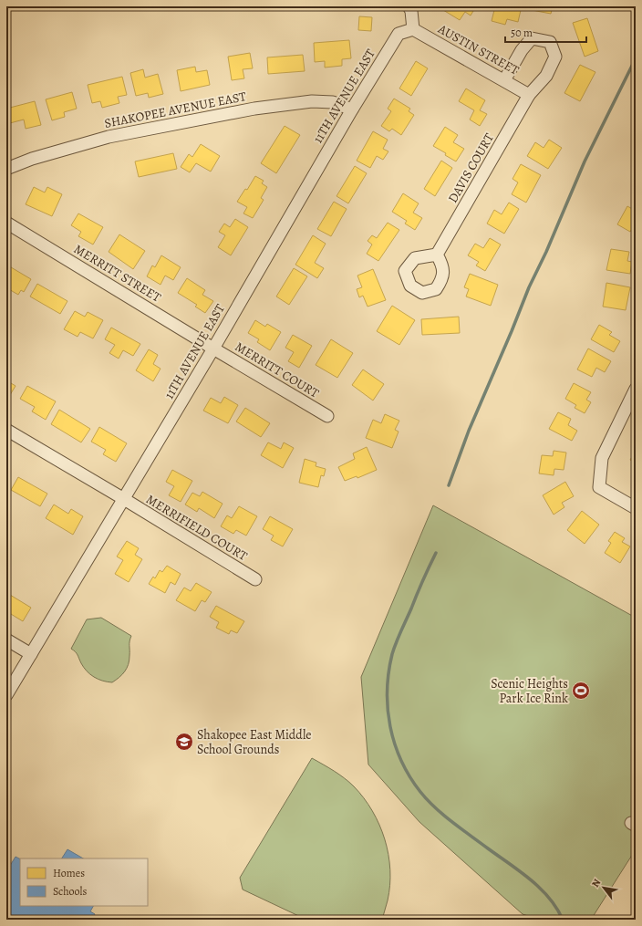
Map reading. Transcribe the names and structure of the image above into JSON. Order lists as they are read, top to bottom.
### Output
{
  "streets": {
    "street": [
      "AUSTIN STREET",
      "11TH AVENUE EAST",
      "SHAKOPEE AVENUE EAST",
      "DAVIS COURT",
      "MERRITT STREET",
      "MERRITT COURT",
      "MERRIFIELD COURT"
    ]
  },
  "crossings": [
    ["AUSTIN STREET", "11TH AVENUE EAST"],
    ["AUSTIN STREET", "DAVIS COURT"],
    ["11TH AVENUE EAST", "SHAKOPEE AVENUE EAST"],
    ["11TH AVENUE EAST", "MERRITT STREET"],
    ["11TH AVENUE EAST", "MERRITT COURT"],
    ["11TH AVENUE EAST", "MERRIFIELD COURT"],
    ["MERRITT STREET", "MERRITT COURT"]
  ],
  "places": {
    "sports": ["Scenic Heights Park Ice Rink"],
    "school or university": ["Shakopee East Middle School Grounds"]
  },
  "legend": ["Homes", "Schools"],
  "scale_bar": "50 m",
  "north": "top left"
}
